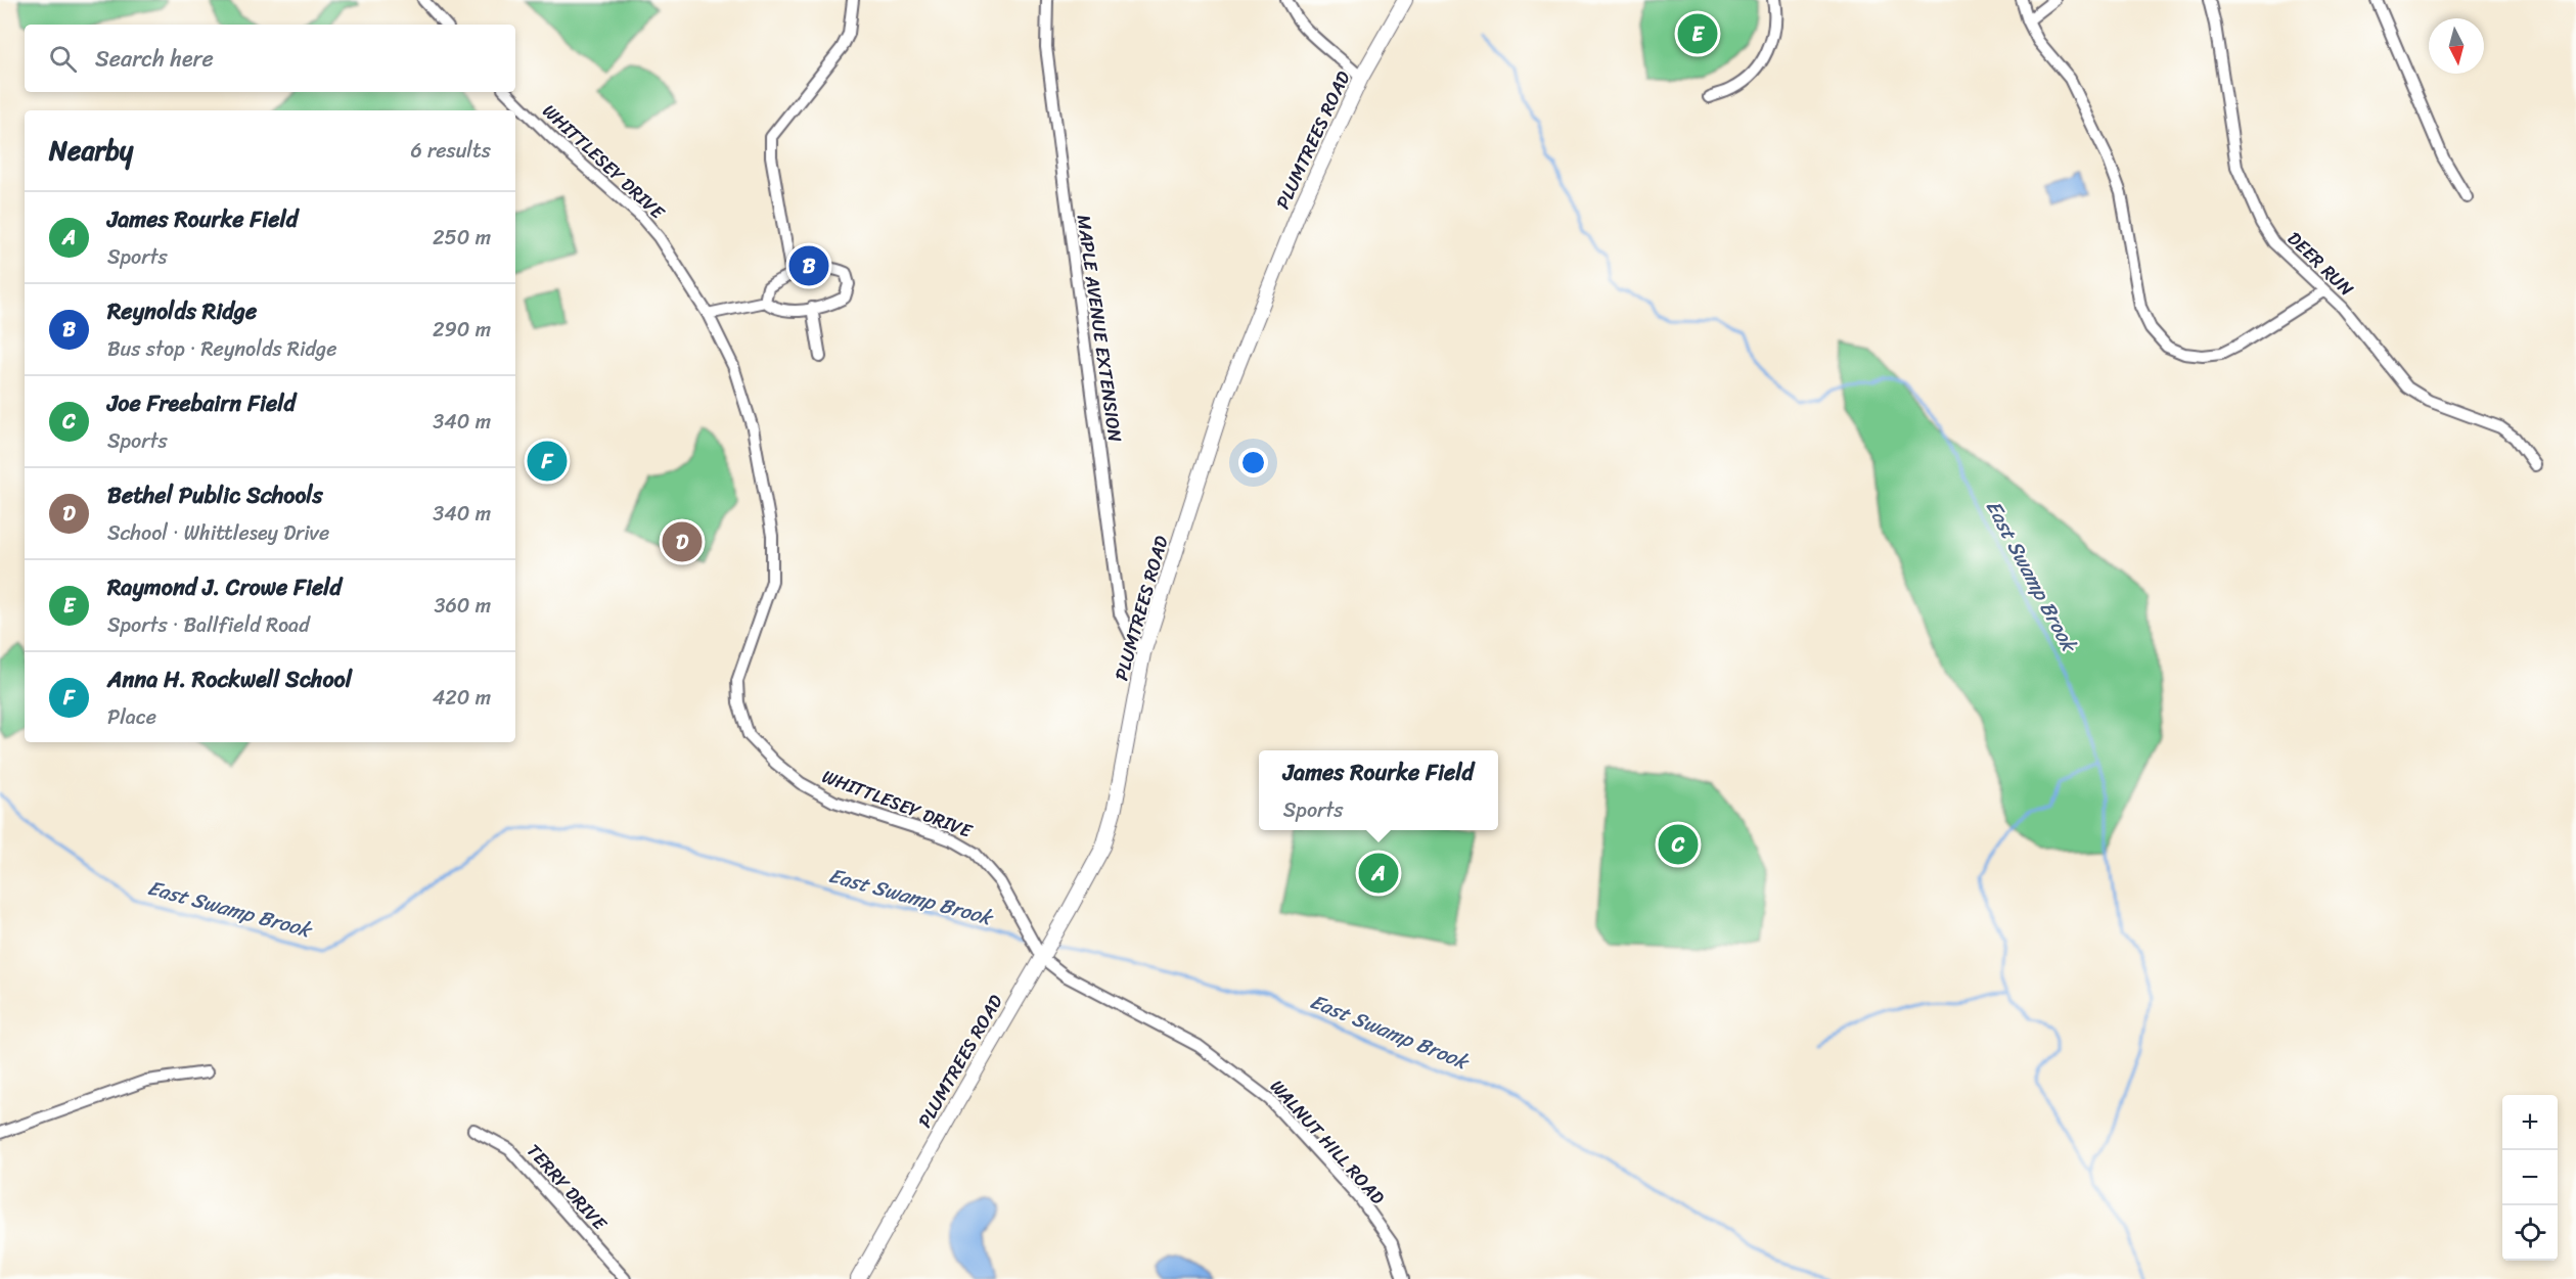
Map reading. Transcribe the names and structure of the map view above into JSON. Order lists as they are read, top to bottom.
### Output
{
  "streets": {
    "main road": ["PLUMTREES ROAD"],
    "street": [
      "WHITTLESEY DRIVE",
      "DEER RUN",
      "MAPLE AVENUE EXTENSION",
      "WALNUT HILL ROAD",
      "TERRY DRIVE"
    ]
  },
  "crossings": [
    ["PLUMTREES ROAD", "WHITTLESEY DRIVE"],
    ["PLUMTREES ROAD", "MAPLE AVENUE EXTENSION"],
    ["PLUMTREES ROAD", "WALNUT HILL ROAD"],
    ["WHITTLESEY DRIVE", "WALNUT HILL ROAD"]
  ],
  "water": ["East Swamp Brook"],
  "north": "bottom",
  "page": {
    "pins": [
      "E",
      "B",
      "F",
      "D",
      "C",
      "A"
    ],
    "search": "Search here",
    "heading": ["Nearby", "6 results"],
    "list": [
      {
        "mark": "A",
        "name": "James Rourke Field",
        "note": "Sports",
        "value": "250 m"
      },
      {
        "mark": "B",
        "name": "Reynolds Ridge",
        "note": "Bus stop · Reynolds Ridge",
        "value": "290 m"
      },
      {
        "mark": "C",
        "name": "Joe Freebairn Field",
        "note": "Sports",
        "value": "340 m"
      },
      {
        "mark": "D",
        "name": "Bethel Public Schools",
        "note": "School · Whittlesey Drive",
        "value": "340 m"
      },
      {
        "mark": "E",
        "name": "Raymond J. Crowe Field",
        "note": "Sports · Ballfield Road",
        "value": "360 m"
      },
      {
        "mark": "F",
        "name": "Anna H. Rockwell School",
        "note": "Place",
        "value": "420 m"
      }
    ],
    "popup": ["James Rourke Field", "Sports"],
    "map_buttons": ["+", "−"]
  }
}
